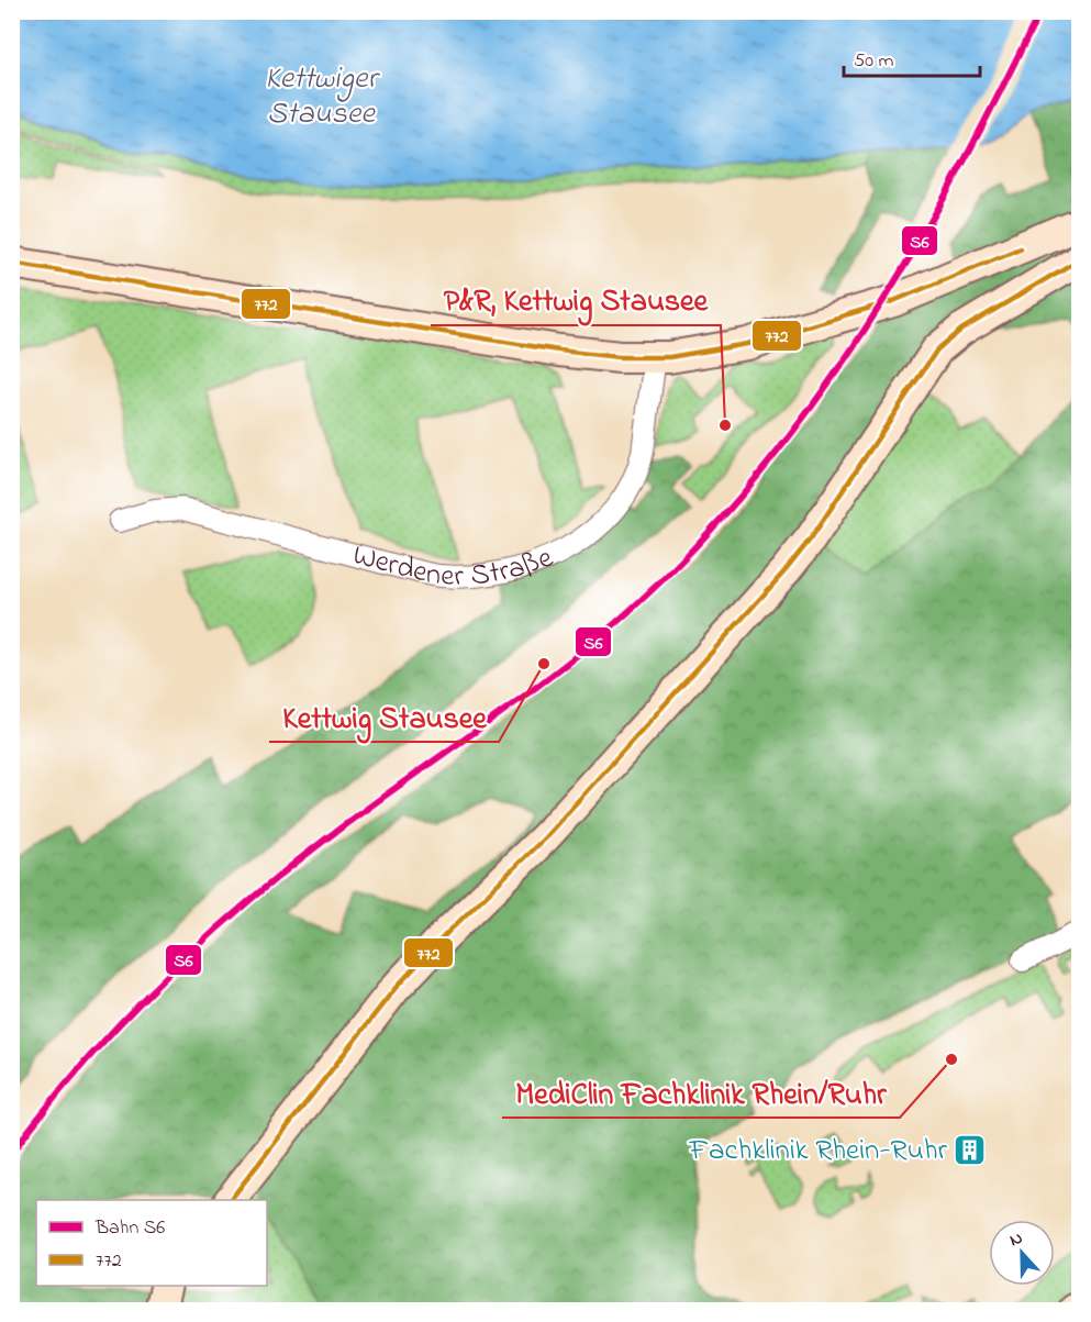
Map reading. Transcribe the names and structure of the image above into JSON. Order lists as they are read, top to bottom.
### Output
{
  "streets": {
    "street": ["Werdener Straße"]
  },
  "water": ["Kettwiger Stausee"],
  "places": {
    "other": ["P&R, Kettwig Stausee", "Kettwig Stausee", "MediClin Fachklinik Rhein/Ruhr"],
    "building": ["Fachklinik Rhein-Ruhr"]
  },
  "lines": ["rail line S6", "transit line 772"],
  "legend": ["Bahn S6", "772"],
  "scale_bar": "50 m",
  "north": "top"
}
